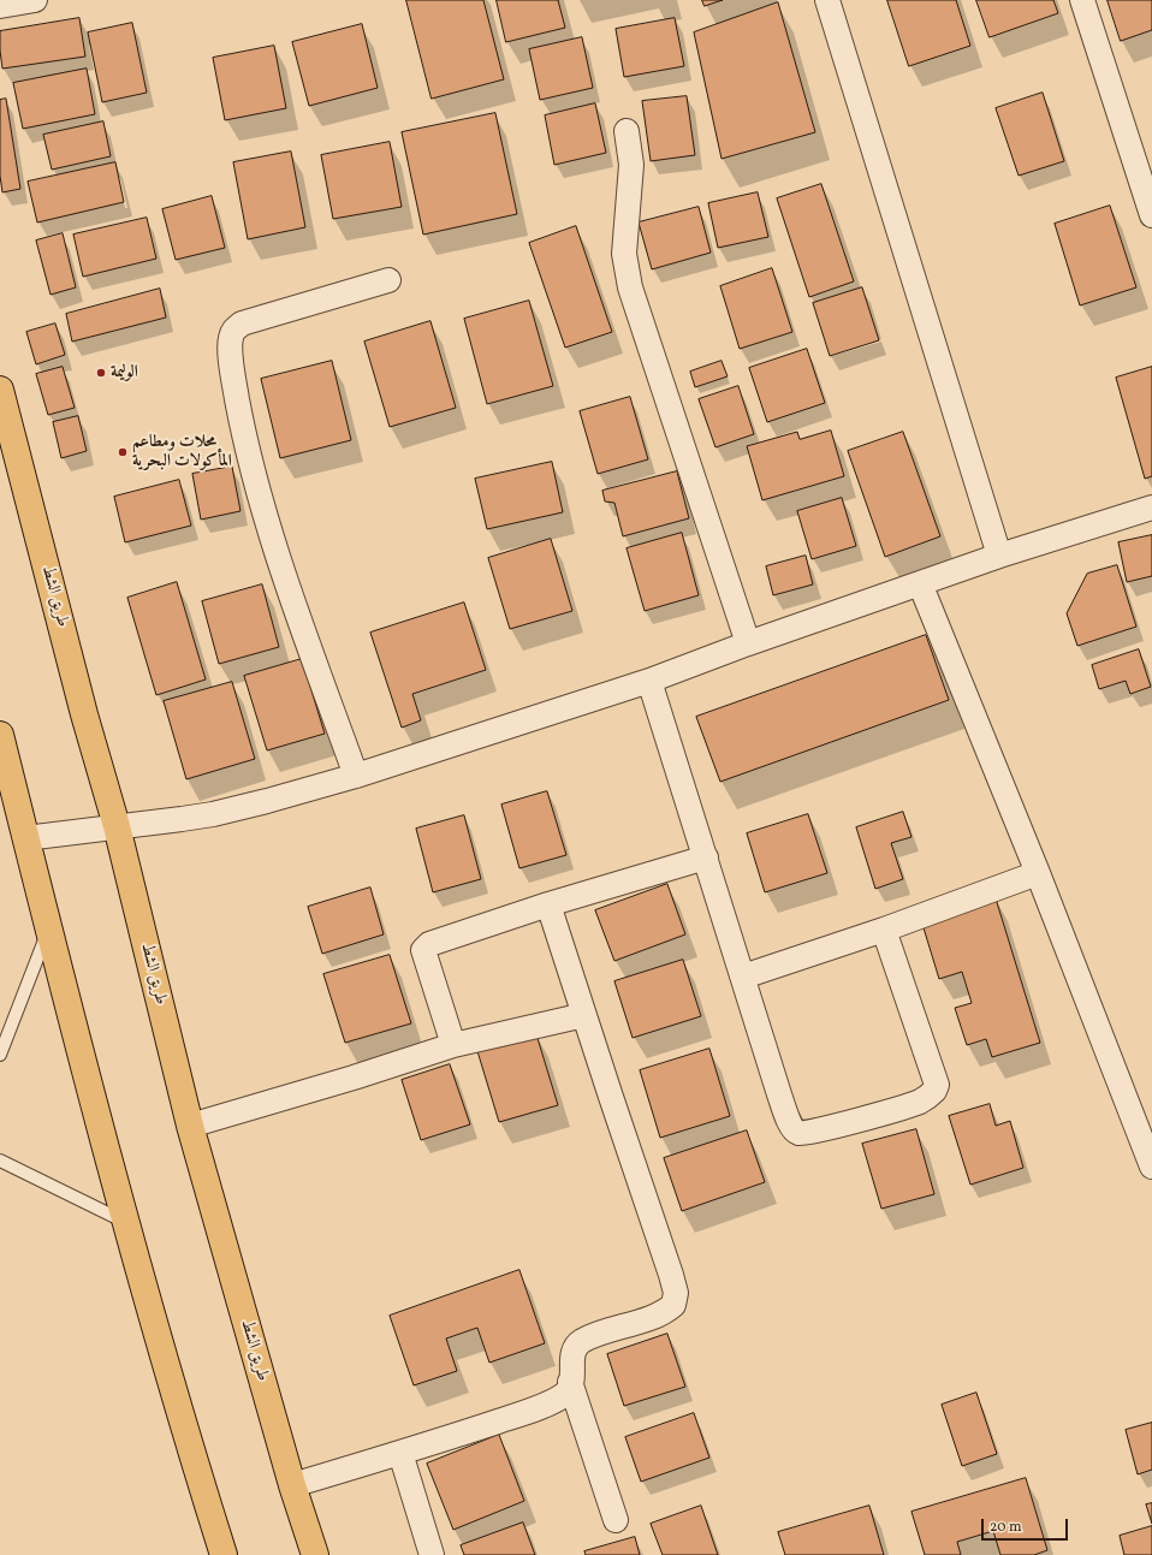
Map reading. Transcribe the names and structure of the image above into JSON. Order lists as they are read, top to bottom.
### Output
{
  "streets": {
    "highway": ["طريق الشط"]
  },
  "places": ["الوليمة", "محلات ومطاعم المأكولات البحرية"],
  "scale_bar": "20 m"
}
